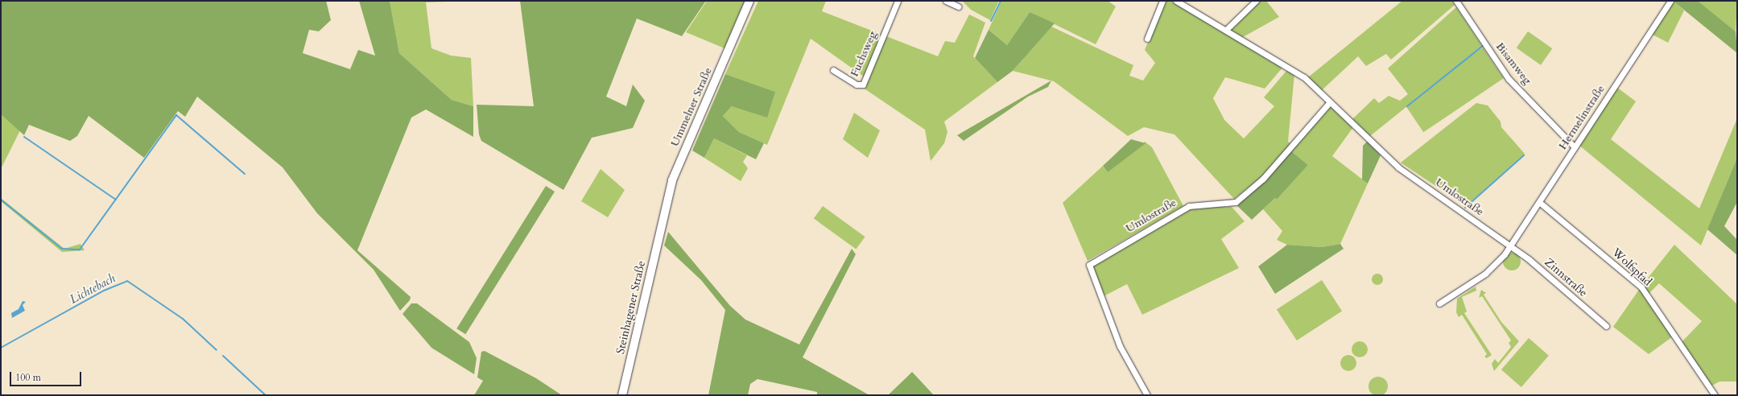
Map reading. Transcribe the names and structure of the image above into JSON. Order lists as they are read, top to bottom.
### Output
{
  "streets": {
    "main road": ["Ummelner Straße", "Steinhagener Straße"],
    "street": [
      "Fuchsweg",
      "Bisamweg",
      "Hermelinstraße",
      "Umlostraße",
      "Wolfspfad",
      "Zinnstraße"
    ]
  },
  "crossings": [
    ["Bisamweg", "Hermelinstraße"],
    ["Ummelner Straße", "Steinhagener Straße"],
    ["Hermelinstraße", "Umlostraße"],
    ["Hermelinstraße", "Wolfspfad"],
    ["Hermelinstraße", "Zinnstraße"],
    ["Umlostraße", "Zinnstraße"]
  ],
  "water": ["Lichtebach"],
  "scale_bar": "100 m"
}
